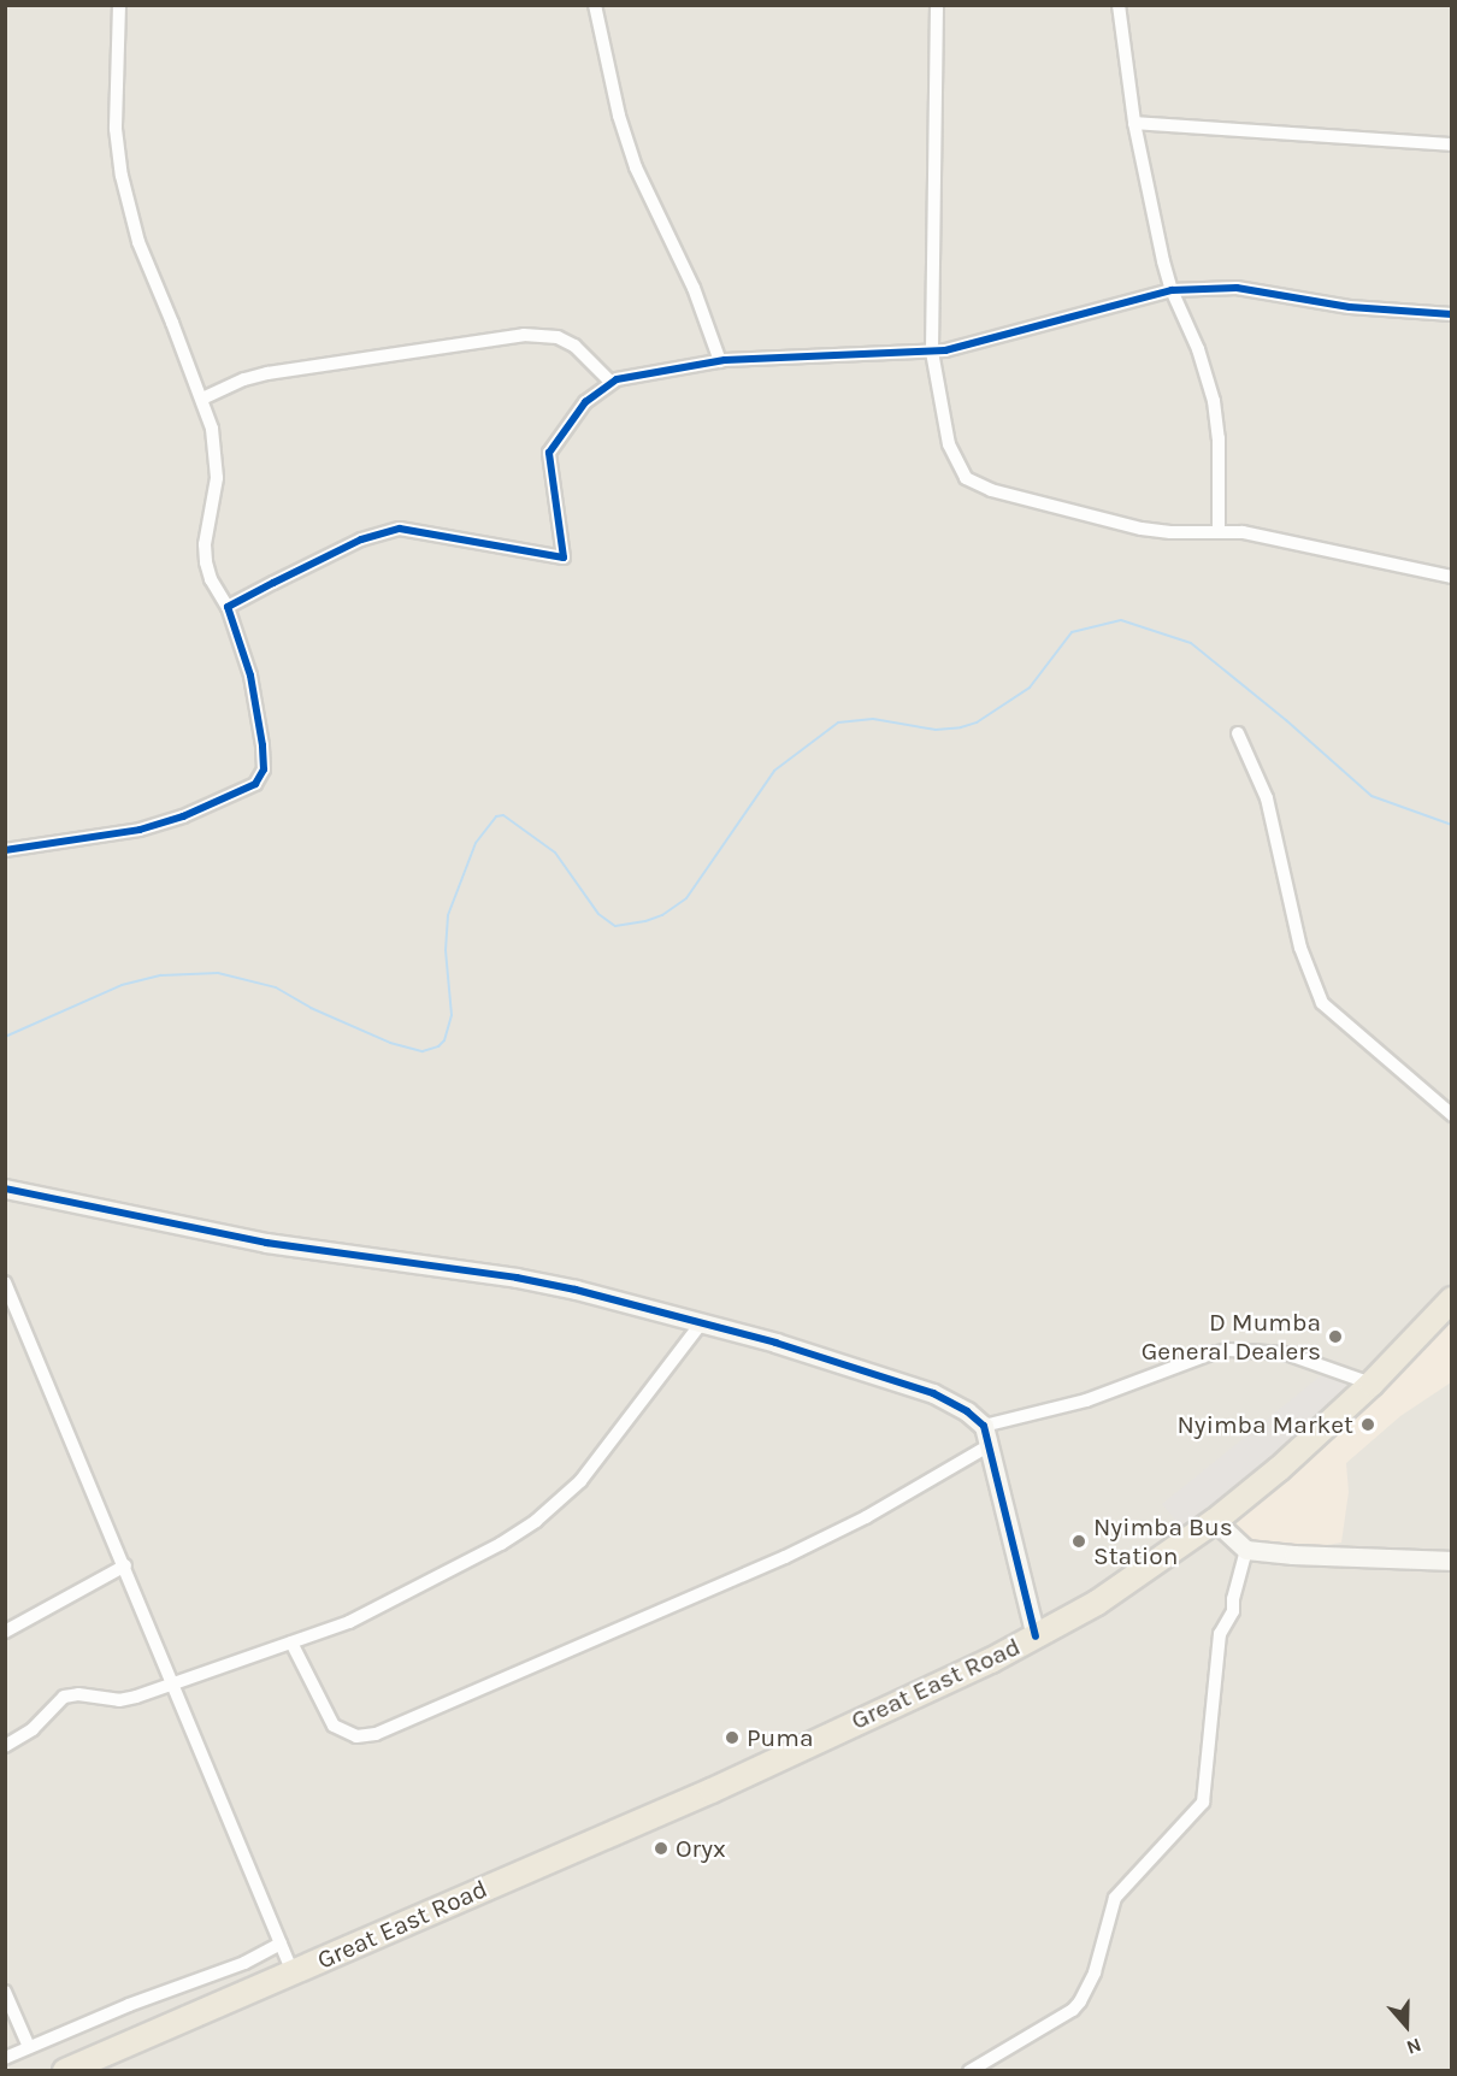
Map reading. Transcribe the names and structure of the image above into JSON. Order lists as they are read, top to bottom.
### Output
{
  "streets": {
    "highway": ["Great East Road"]
  },
  "places": [
    "D Mumba General Dealers",
    "Nyimba Market",
    "Nyimba Bus Station",
    "Puma",
    "Oryx"
  ],
  "north": "bottom"
}
